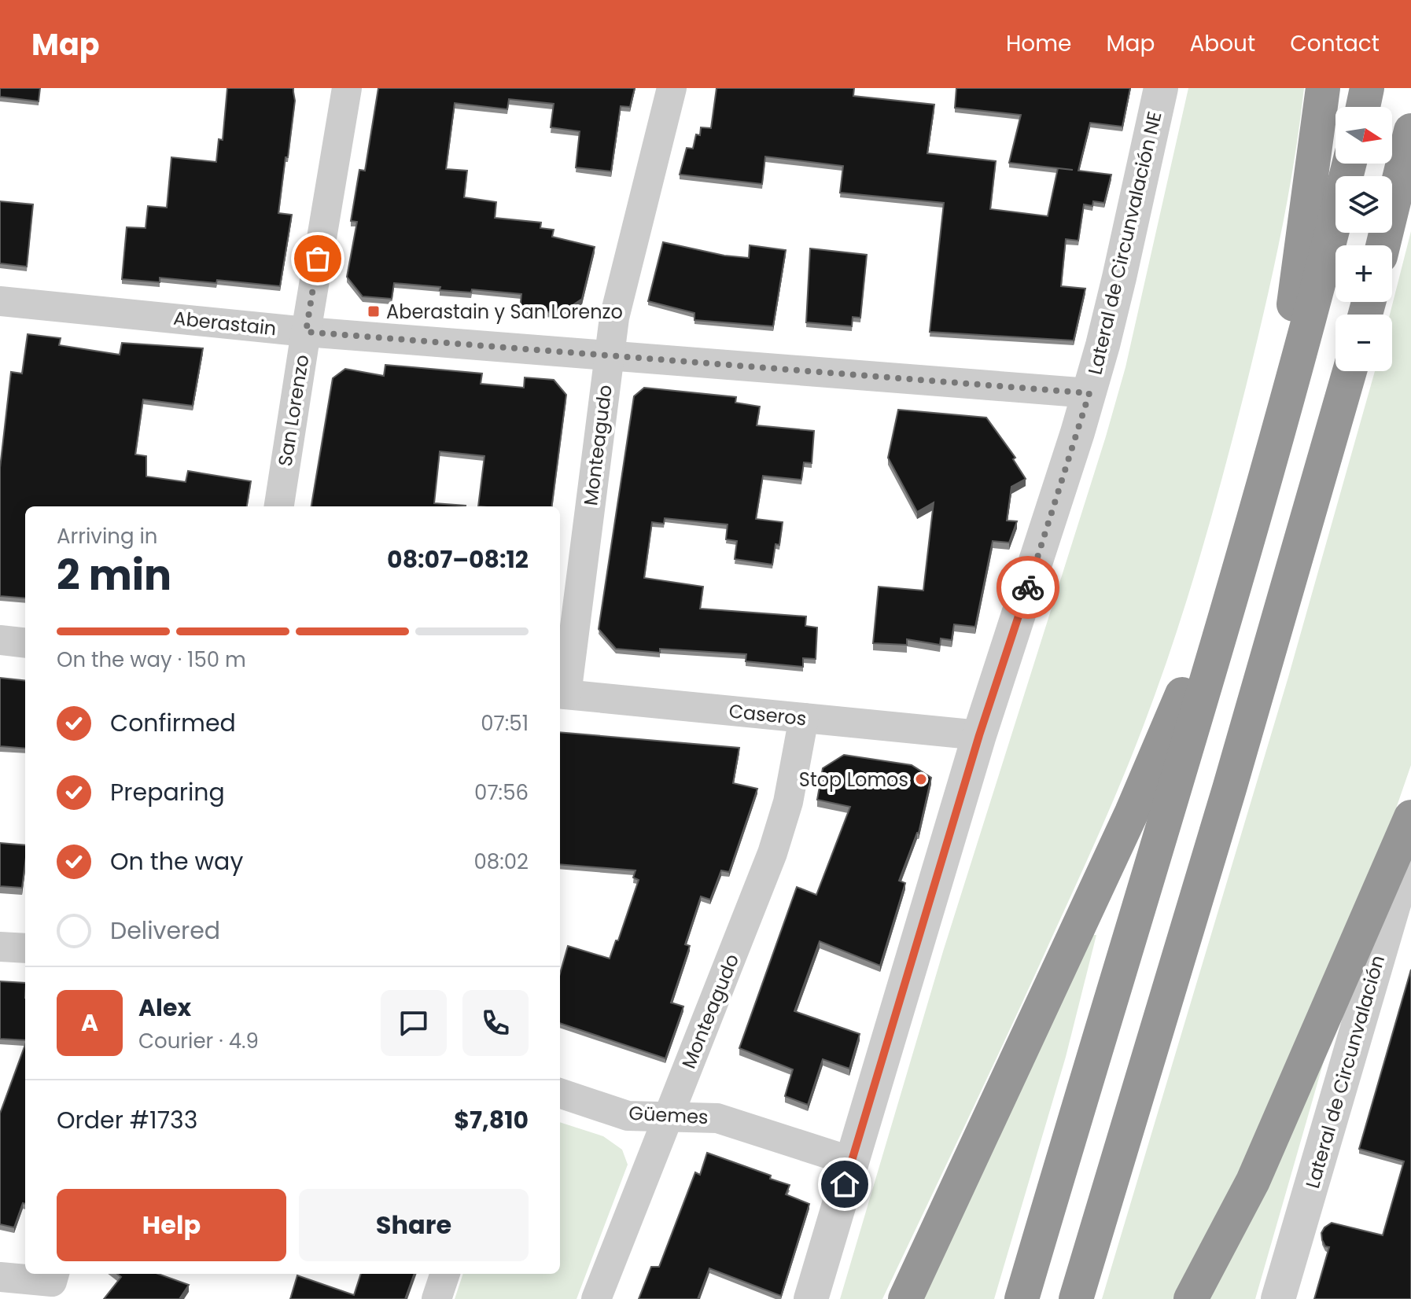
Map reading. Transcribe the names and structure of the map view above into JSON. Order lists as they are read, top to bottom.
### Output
{
  "streets": {
    "street": [
      "Lateral de Circunvalación NE",
      "Aberastain",
      "San Lorenzo",
      "Monteagudo",
      "Caseros",
      "Lateral de Circunvalación",
      "Güemes"
    ]
  },
  "crossings": [
    ["Lateral de Circunvalación NE", "Aberastain"],
    ["Lateral de Circunvalación NE", "Caseros"],
    ["Lateral de Circunvalación NE", "Güemes"],
    ["Aberastain", "San Lorenzo"],
    ["Aberastain", "Monteagudo"],
    ["Monteagudo", "Caseros"],
    ["Monteagudo", "Güemes"]
  ],
  "places": {
    "transit": ["Aberastain y San Lorenzo"],
    "other": ["Stop Lomos"]
  },
  "north": "right",
  "page": {
    "header": "Map",
    "nav": [
      "Home",
      "Map",
      "About",
      "Contact"
    ],
    "map_buttons": ["+", "−"],
    "heading": ["2 min", "Arriving in", "08:07–08:12"],
    "panel": [
      "Alex",
      "Courier · 4.9",
      "Order #1733",
      "$7,810"
    ],
    "bar": "On the way · 150 m",
    "list": [
      ["Confirmed", "07:51"],
      ["Preparing", "07:56"],
      ["On the way", "08:02"],
      "Delivered"
    ],
    "round": "A",
    "buttons": ["Help", "Share"]
  }
}
